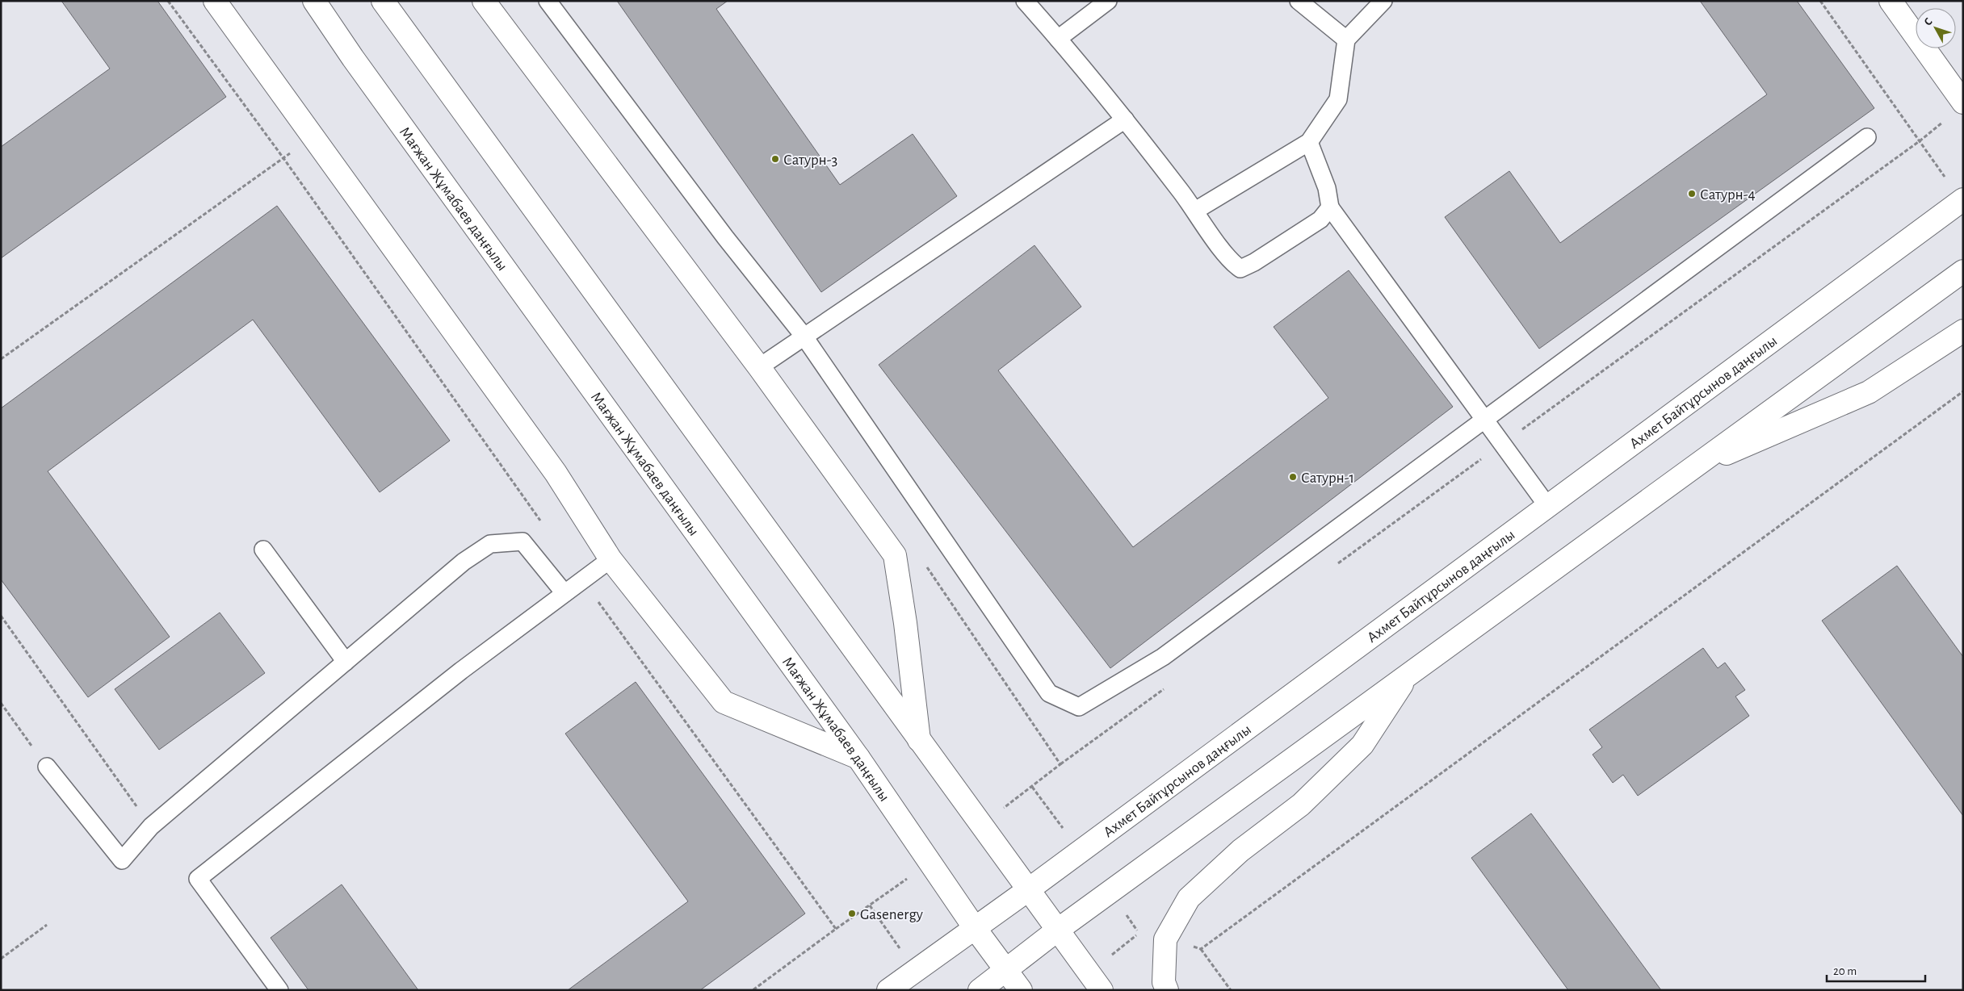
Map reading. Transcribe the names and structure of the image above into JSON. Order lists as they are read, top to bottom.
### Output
{
  "streets": {
    "street": ["Мағжан Жұмабаев даңғылы", "Ахмет Байтұрсынов даңғылы"]
  },
  "crossings": [
    ["Мағжан Жұмабаев даңғылы", "Ахмет Байтұрсынов даңғылы"]
  ],
  "places": [
    "Сатурн-3",
    "Сатурн-4",
    "Сатурн-1",
    "Gasenergy"
  ],
  "scale_bar": "20 m",
  "north": "top left"
}
